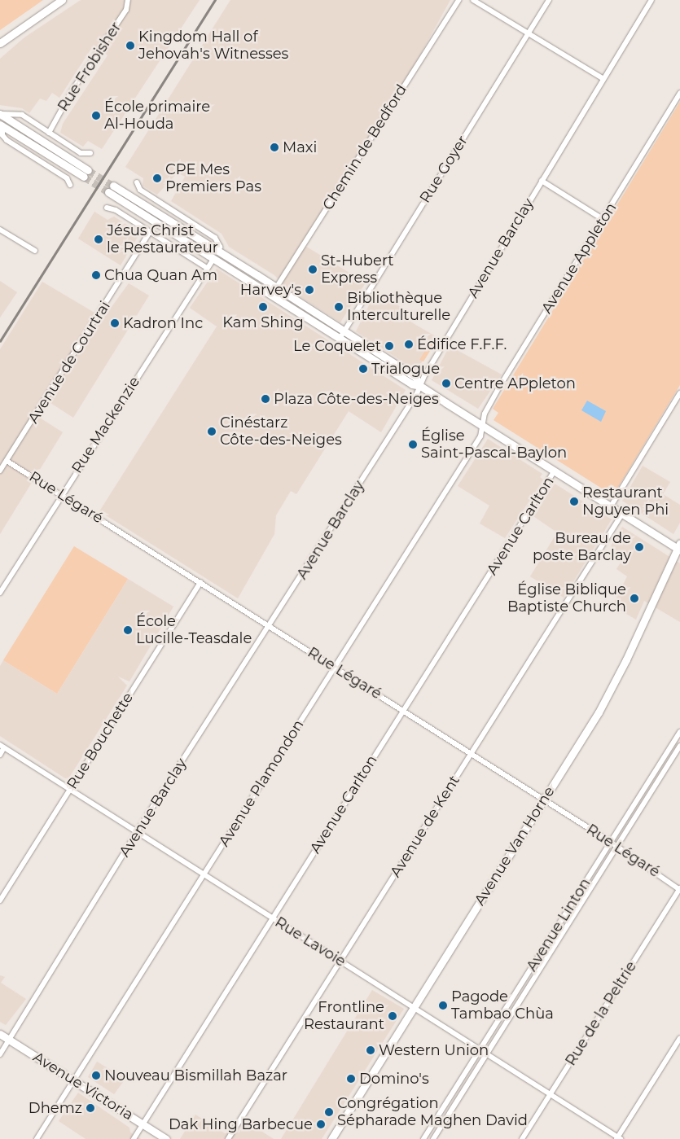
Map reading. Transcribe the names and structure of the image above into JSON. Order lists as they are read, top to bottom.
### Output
{
  "streets": {
    "main road": ["Avenue Van Horne", "Avenue Victoria"],
    "street": [
      "Rue Frobisher",
      "Chemin de Bedford",
      "Rue Goyer",
      "Avenue Barclay",
      "Avenue Appleton",
      "Avenue de Courtrai",
      "Rue Mackenzie",
      "Rue Légaré",
      "Avenue Carlton",
      "Rue Bouchette",
      "Avenue Plamondon",
      "Avenue de Kent",
      "Avenue Linton",
      "Rue Lavoie",
      "Rue de la Peltrie"
    ]
  },
  "crossings": [
    ["Avenue Barclay", "Rue Légaré"],
    ["Avenue Barclay", "Rue Lavoie"],
    ["Avenue Barclay", "Avenue Victoria"],
    ["Avenue Appleton", "Avenue Plamondon"],
    ["Avenue de Courtrai", "Rue Légaré"],
    ["Rue Mackenzie", "Rue Légaré"],
    ["Rue Légaré", "Avenue Carlton"],
    ["Rue Légaré", "Rue Bouchette"],
    ["Rue Légaré", "Avenue Plamondon"],
    ["Rue Légaré", "Avenue de Kent"],
    ["Rue Légaré", "Avenue Van Horne"],
    ["Rue Légaré", "Avenue Linton"],
    ["Rue Légaré", "Rue de la Peltrie"],
    ["Avenue Carlton", "Rue Lavoie"],
    ["Avenue Carlton", "Avenue Victoria"],
    ["Rue Bouchette", "Rue Lavoie"],
    ["Avenue Plamondon", "Rue Lavoie"],
    ["Avenue Plamondon", "Avenue Victoria"],
    ["Avenue de Kent", "Rue Lavoie"],
    ["Avenue Van Horne", "Rue Lavoie"],
    ["Avenue Linton", "Rue Lavoie"],
    ["Rue Lavoie", "Rue de la Peltrie"]
  ],
  "places": [
    "Kingdom Hall of Jehovah's Witnesses",
    "École primaire Al-Houda",
    "Maxi",
    "CPE Mes Premiers Pas",
    "Jésus Christ le Restaurateur",
    "St-Hubert Express",
    "Chua Quan Am",
    "Harvey's",
    "Kam Shing",
    "Bibliothèque Interculturelle",
    "Kadron Inc",
    "Édifice F.F.F.",
    "Le Coquelet",
    "Trialogue",
    "Centre APpleton",
    "Plaza Côte-des-Neiges",
    "Cinéstarz Côte-des-Neiges",
    "Église Saint-Pascal-Baylon",
    "Restaurant Nguyen Phi",
    "Bureau de poste Barclay",
    "Église Biblique Baptiste Church",
    "École Lucille-Teasdale",
    "Pagode Tambao Chùa",
    "Frontline Restaurant",
    "Western Union",
    "Nouveau Bismillah Bazar",
    "Domino's",
    "Dhemz",
    "Congrégation Sépharade Maghen David",
    "Dak Hing Barbecue"
  ]
}
